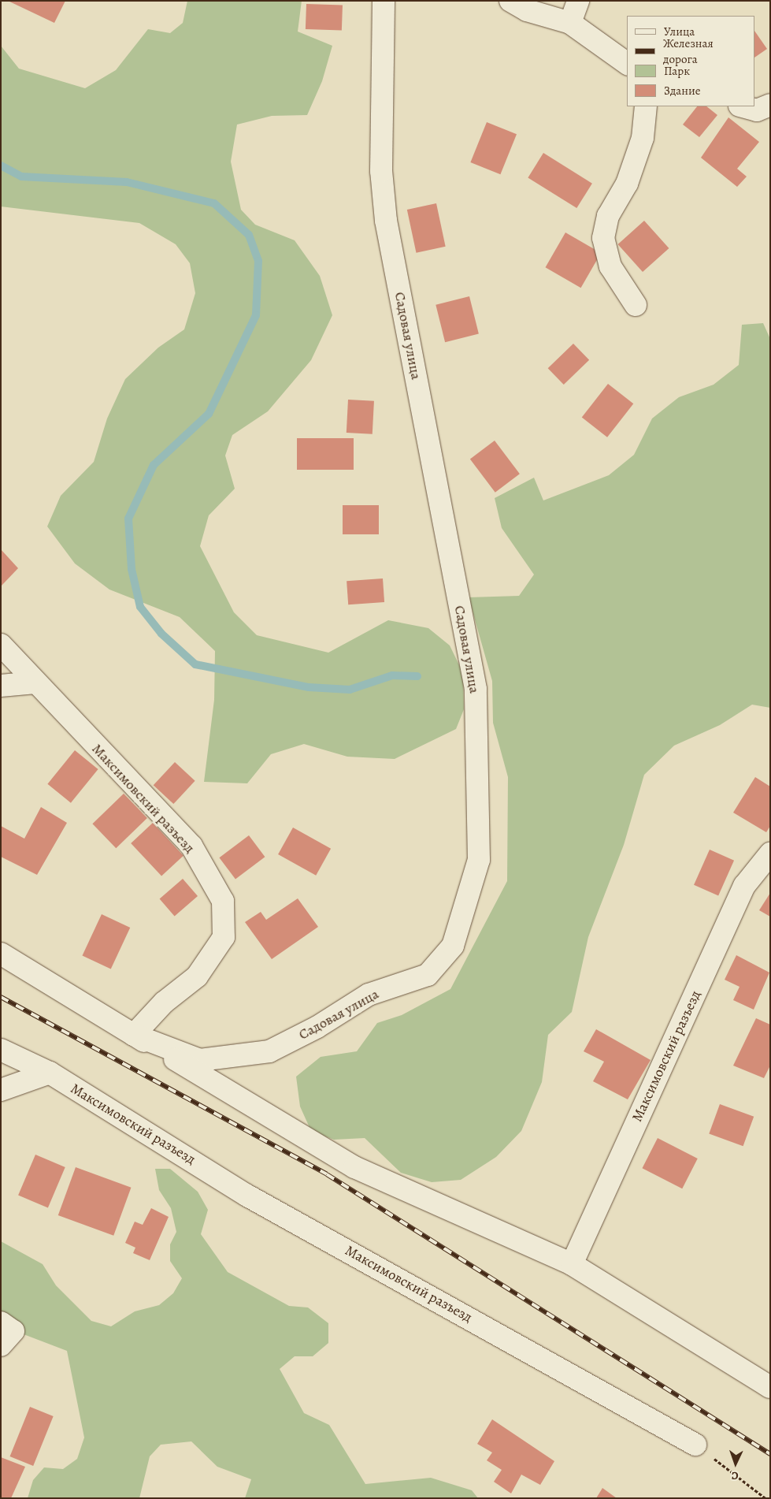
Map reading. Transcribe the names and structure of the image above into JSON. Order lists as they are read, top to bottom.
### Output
{
  "streets": {
    "street": ["Садовая улица", "Максимовский разъезд"]
  },
  "crossings": [
    ["Садовая улица", "Максимовский разъезд"]
  ],
  "legend": [
    "Улица",
    "Железная дорога",
    "Парк",
    "Здание"
  ],
  "north": "bottom"
}
